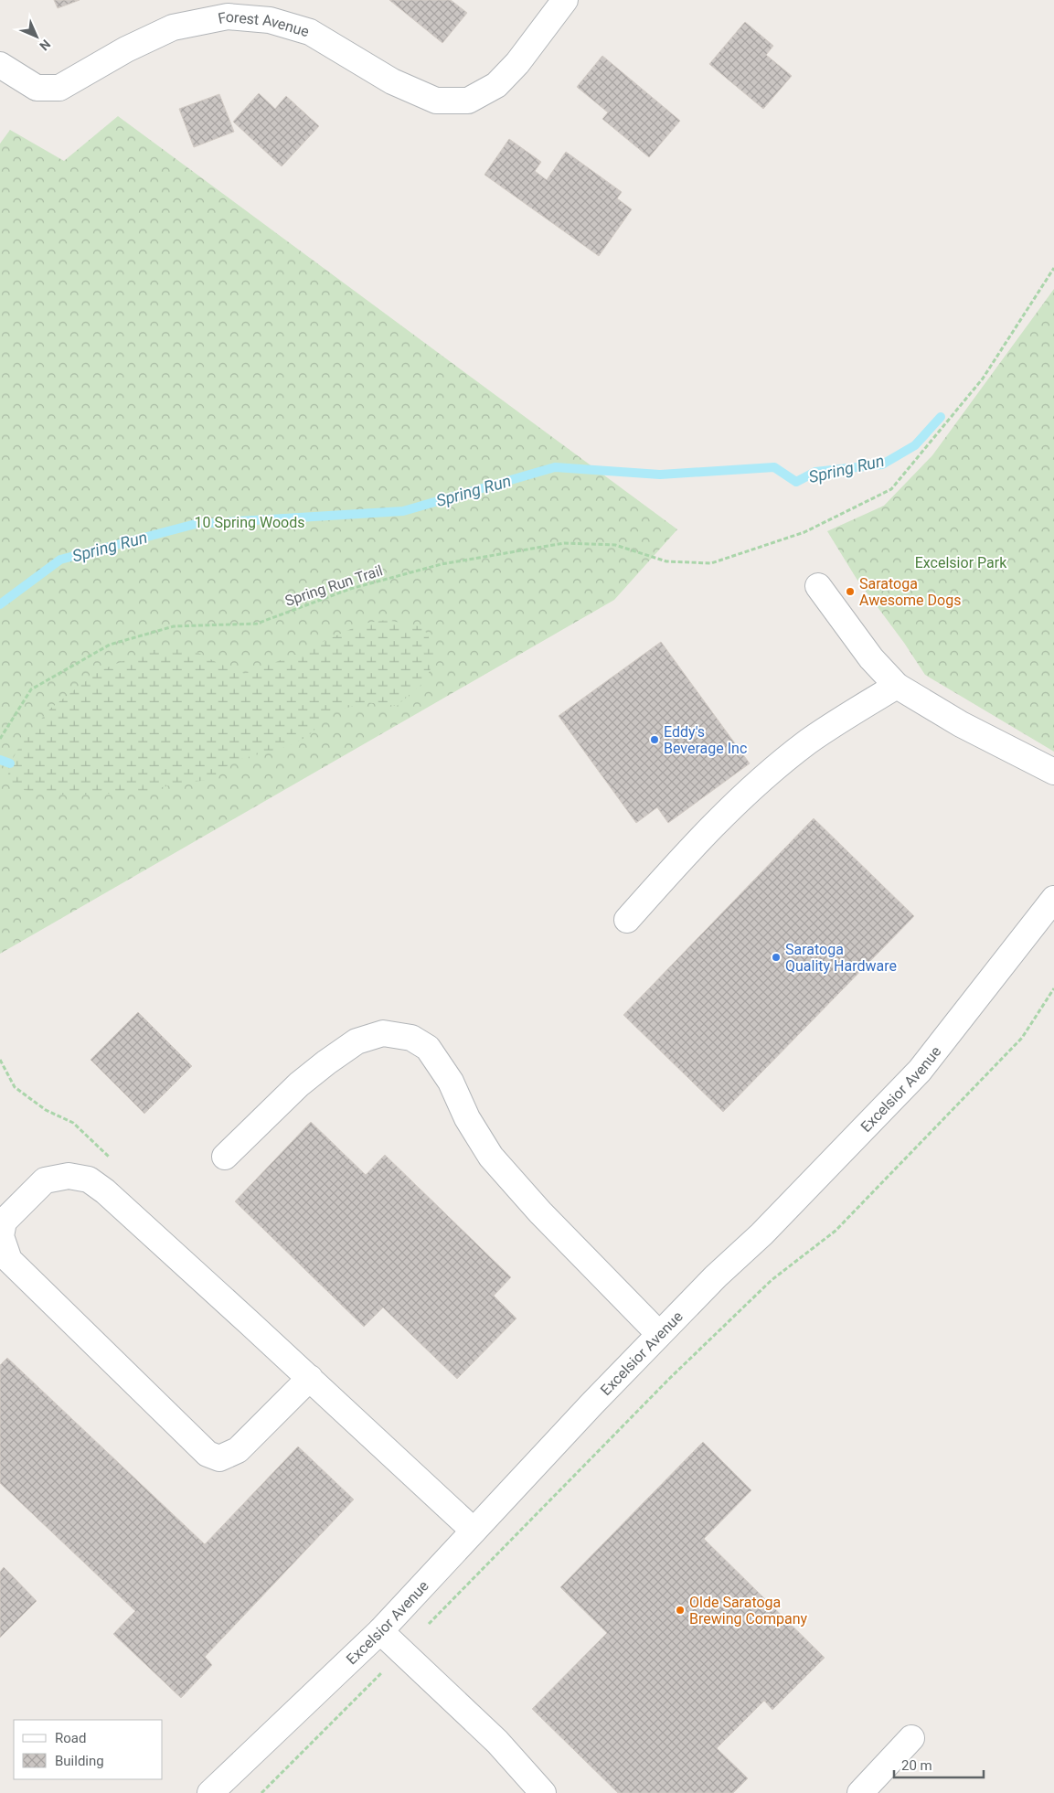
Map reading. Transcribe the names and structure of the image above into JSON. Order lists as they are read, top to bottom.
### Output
{
  "streets": {
    "street": ["Forest Avenue", "Excelsior Avenue"],
    "path": ["Spring Run Trail"]
  },
  "water": ["Spring Run"],
  "parks": ["10 Spring Woods", "Excelsior Park"],
  "places": [
    "Saratoga Awesome Dogs",
    "Eddy's Beverage Inc",
    "Saratoga Quality Hardware",
    "Olde Saratoga Brewing Company"
  ],
  "legend": ["Road", "Building"],
  "scale_bar": "20 m",
  "north": "bottom right"
}
